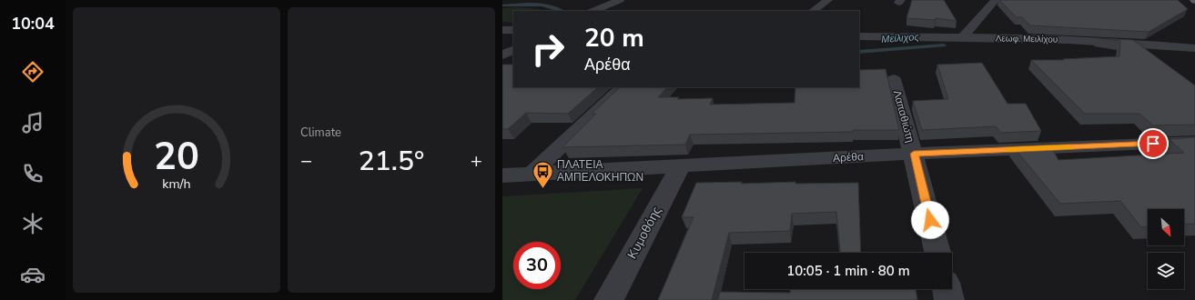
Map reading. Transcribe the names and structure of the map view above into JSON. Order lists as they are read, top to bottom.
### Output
{
  "streets": {
    "street": [
      "Λεωφ. Μειλίχου",
      "Λαπαθιώτη",
      "Αρέθα",
      "Κυμοθόης"
    ]
  },
  "crossings": [
    ["Λαπαθιώτη", "Αρέθα"],
    ["Αρέθα", "Κυμοθόης"]
  ],
  "water": ["Μείλιχος"],
  "places": {
    "bus stop": ["ΠΛΑΤΕΙΑ ΑΜΠΕΛΟΚΗΠΩΝ"]
  },
  "north": "bottom right",
  "page": {
    "tabs": "10:04",
    "tile": "Climate",
    "turn": ["20 m", "Αρέθα"],
    "heat": ["−", "21.5°", "+"],
    "limit": "30",
    "trip": "10:05 · 1 min · 80 m",
    "gauge": ["20", "km/h"]
  }
}
